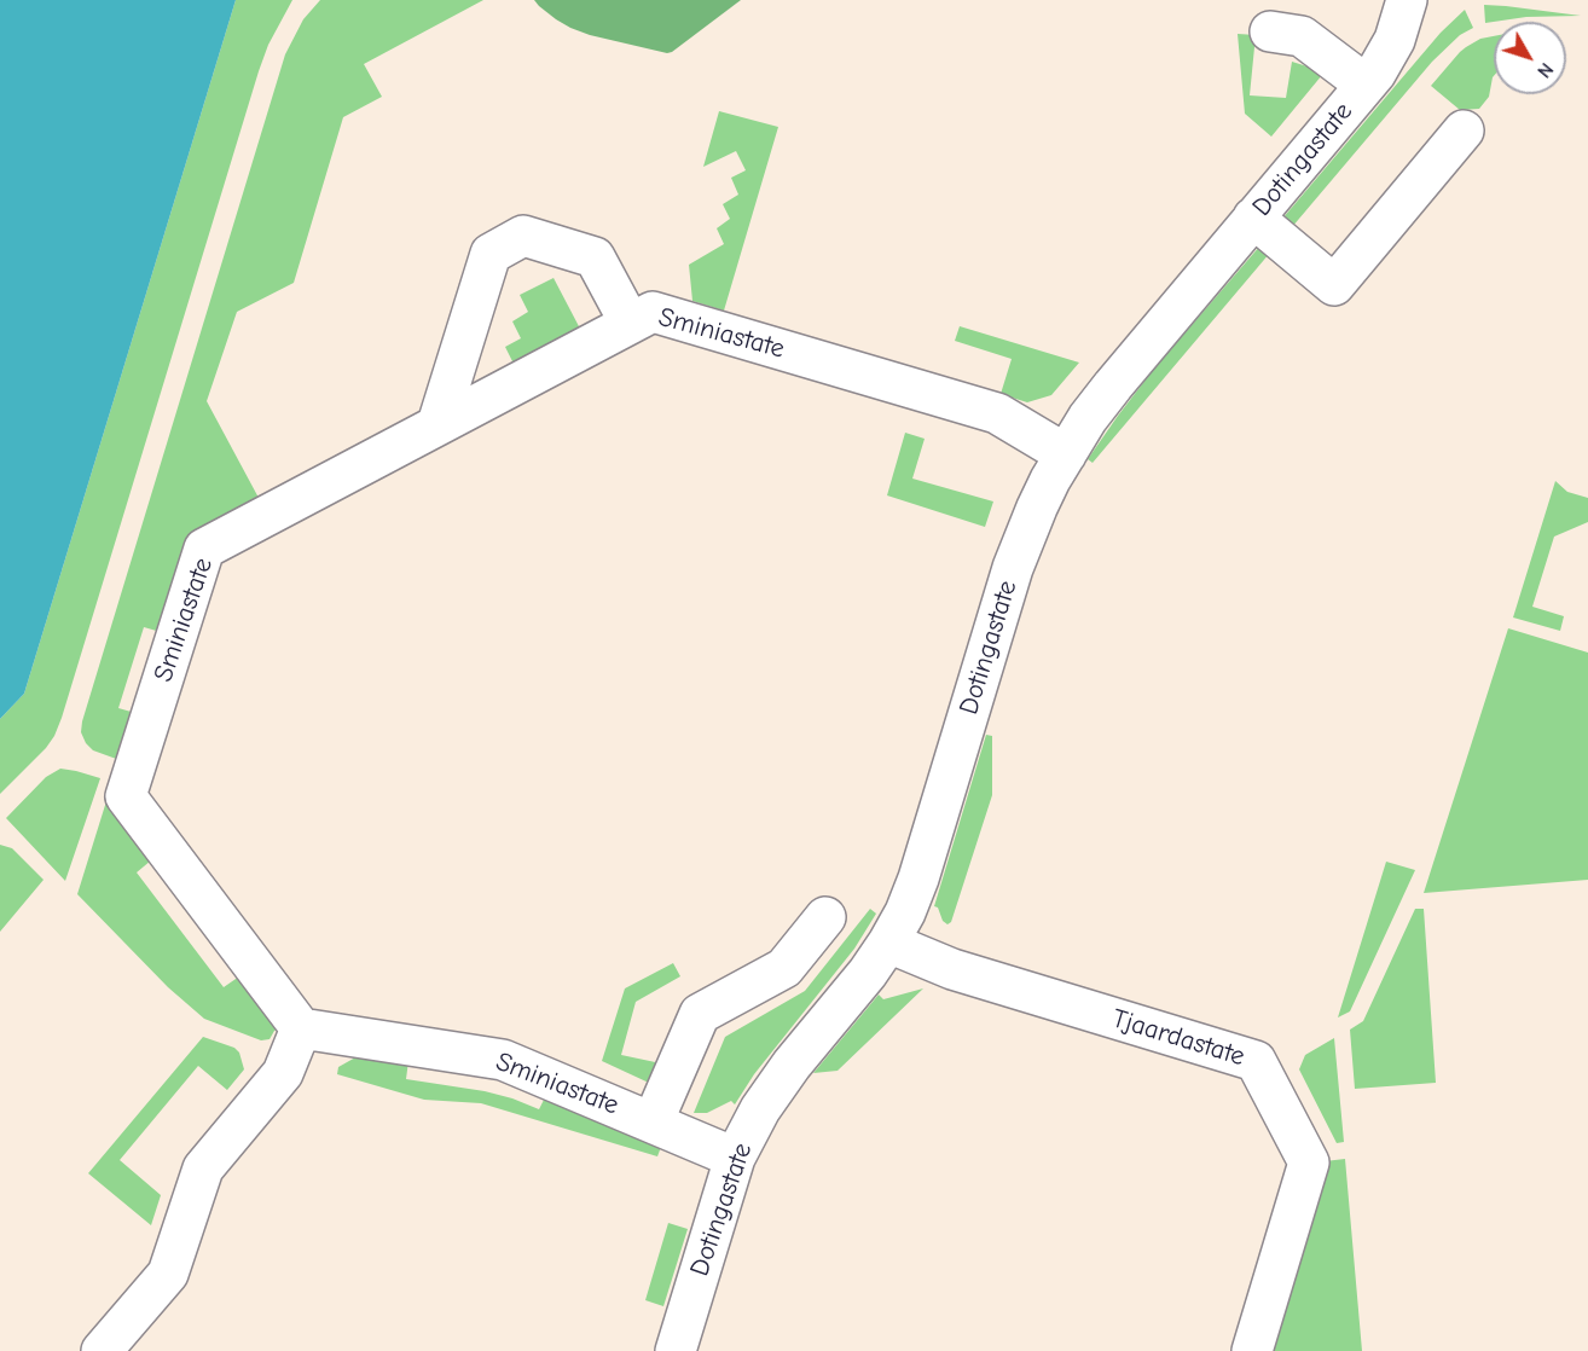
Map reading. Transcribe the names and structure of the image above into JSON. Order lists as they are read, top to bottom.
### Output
{
  "streets": {
    "street": ["Dotingastate", "Sminiastate", "Tjaardastate"]
  },
  "crossings": [
    ["Dotingastate", "Sminiastate"],
    ["Dotingastate", "Tjaardastate"]
  ],
  "north": "bottom right"
}
